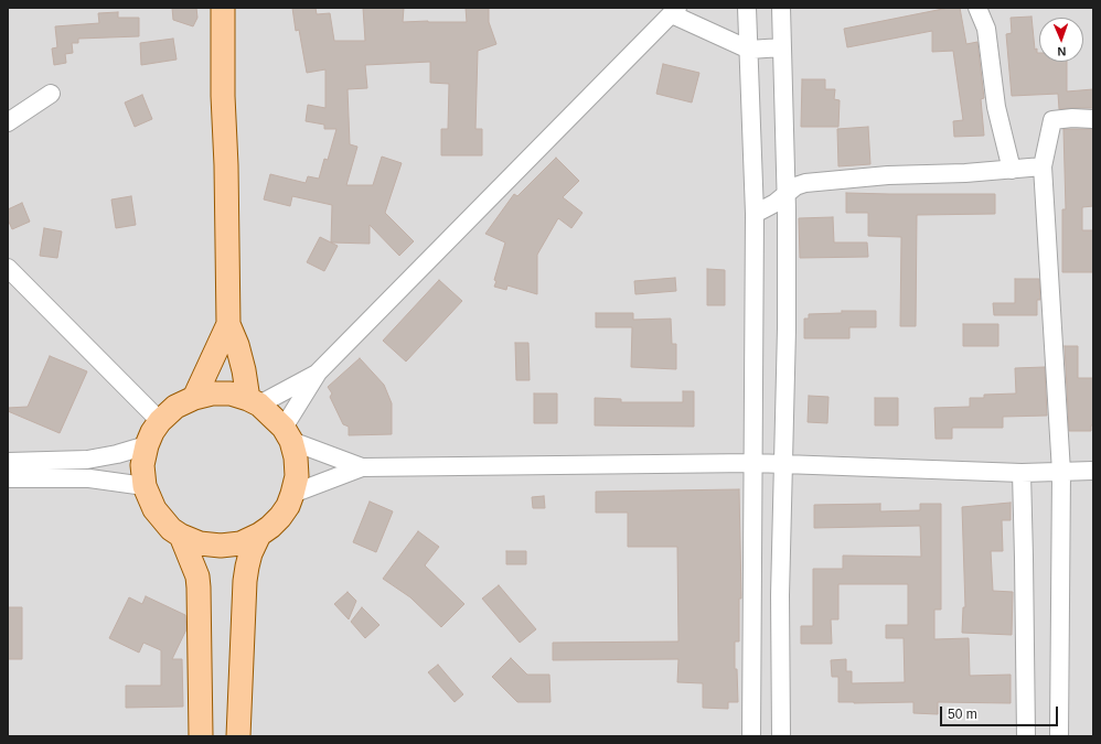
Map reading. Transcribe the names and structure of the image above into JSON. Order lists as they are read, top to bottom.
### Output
{
  "scale_bar": "50 m",
  "north": "bottom"
}
